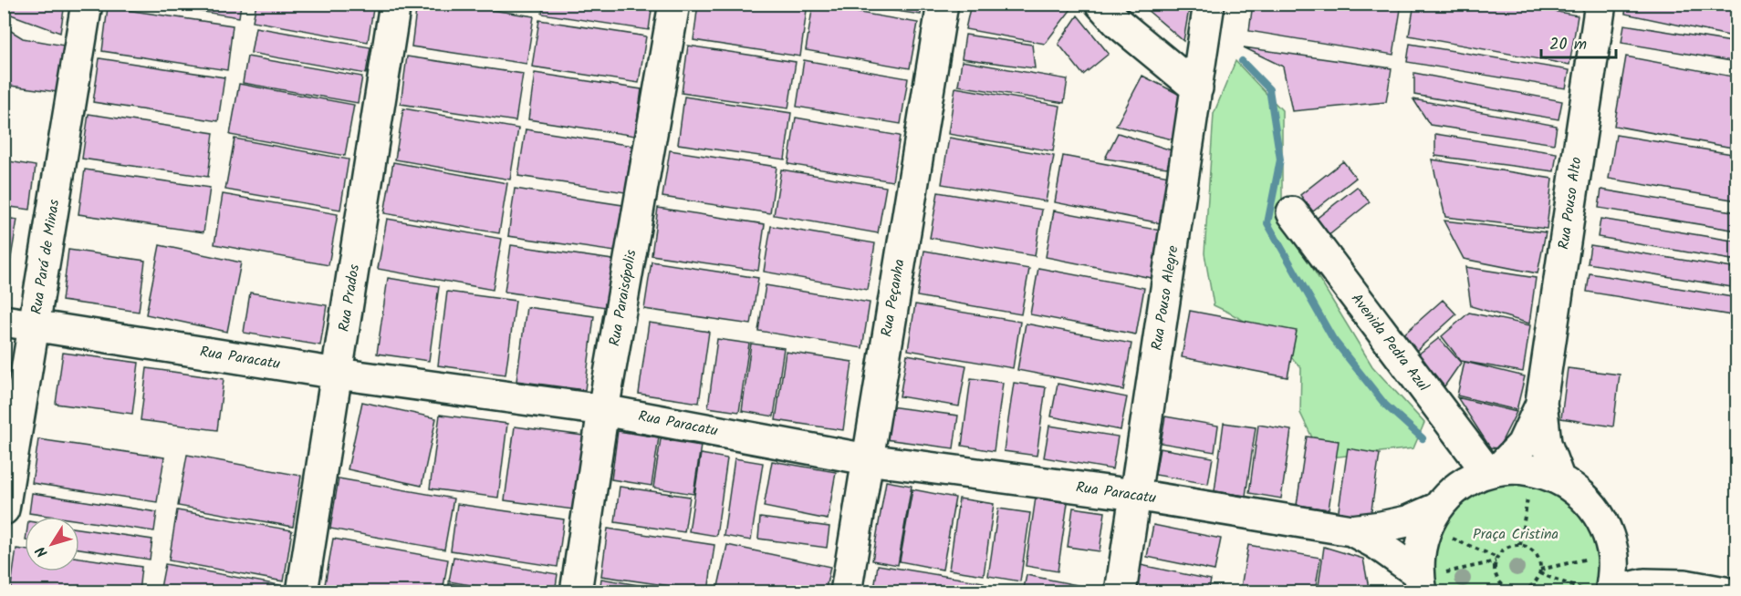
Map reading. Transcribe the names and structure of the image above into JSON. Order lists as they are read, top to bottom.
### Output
{
  "streets": {
    "street": [
      "Rua Pouso Alto",
      "Rua Pará de Minas",
      "Rua Prados",
      "Rua Paraisópolis",
      "Rua Peçanha",
      "Rua Pouso Alegre",
      "Avenida Pedra Azul",
      "Rua Paracatu"
    ]
  },
  "crossings": [
    ["Rua Pouso Alto", "Avenida Pedra Azul"],
    ["Rua Pará de Minas", "Rua Paracatu"],
    ["Rua Prados", "Rua Paracatu"],
    ["Rua Paraisópolis", "Rua Paracatu"],
    ["Rua Peçanha", "Rua Paracatu"],
    ["Rua Pouso Alegre", "Rua Paracatu"]
  ],
  "parks": ["Praça Cristina"],
  "scale_bar": "20 m",
  "north": "bottom left"
}
